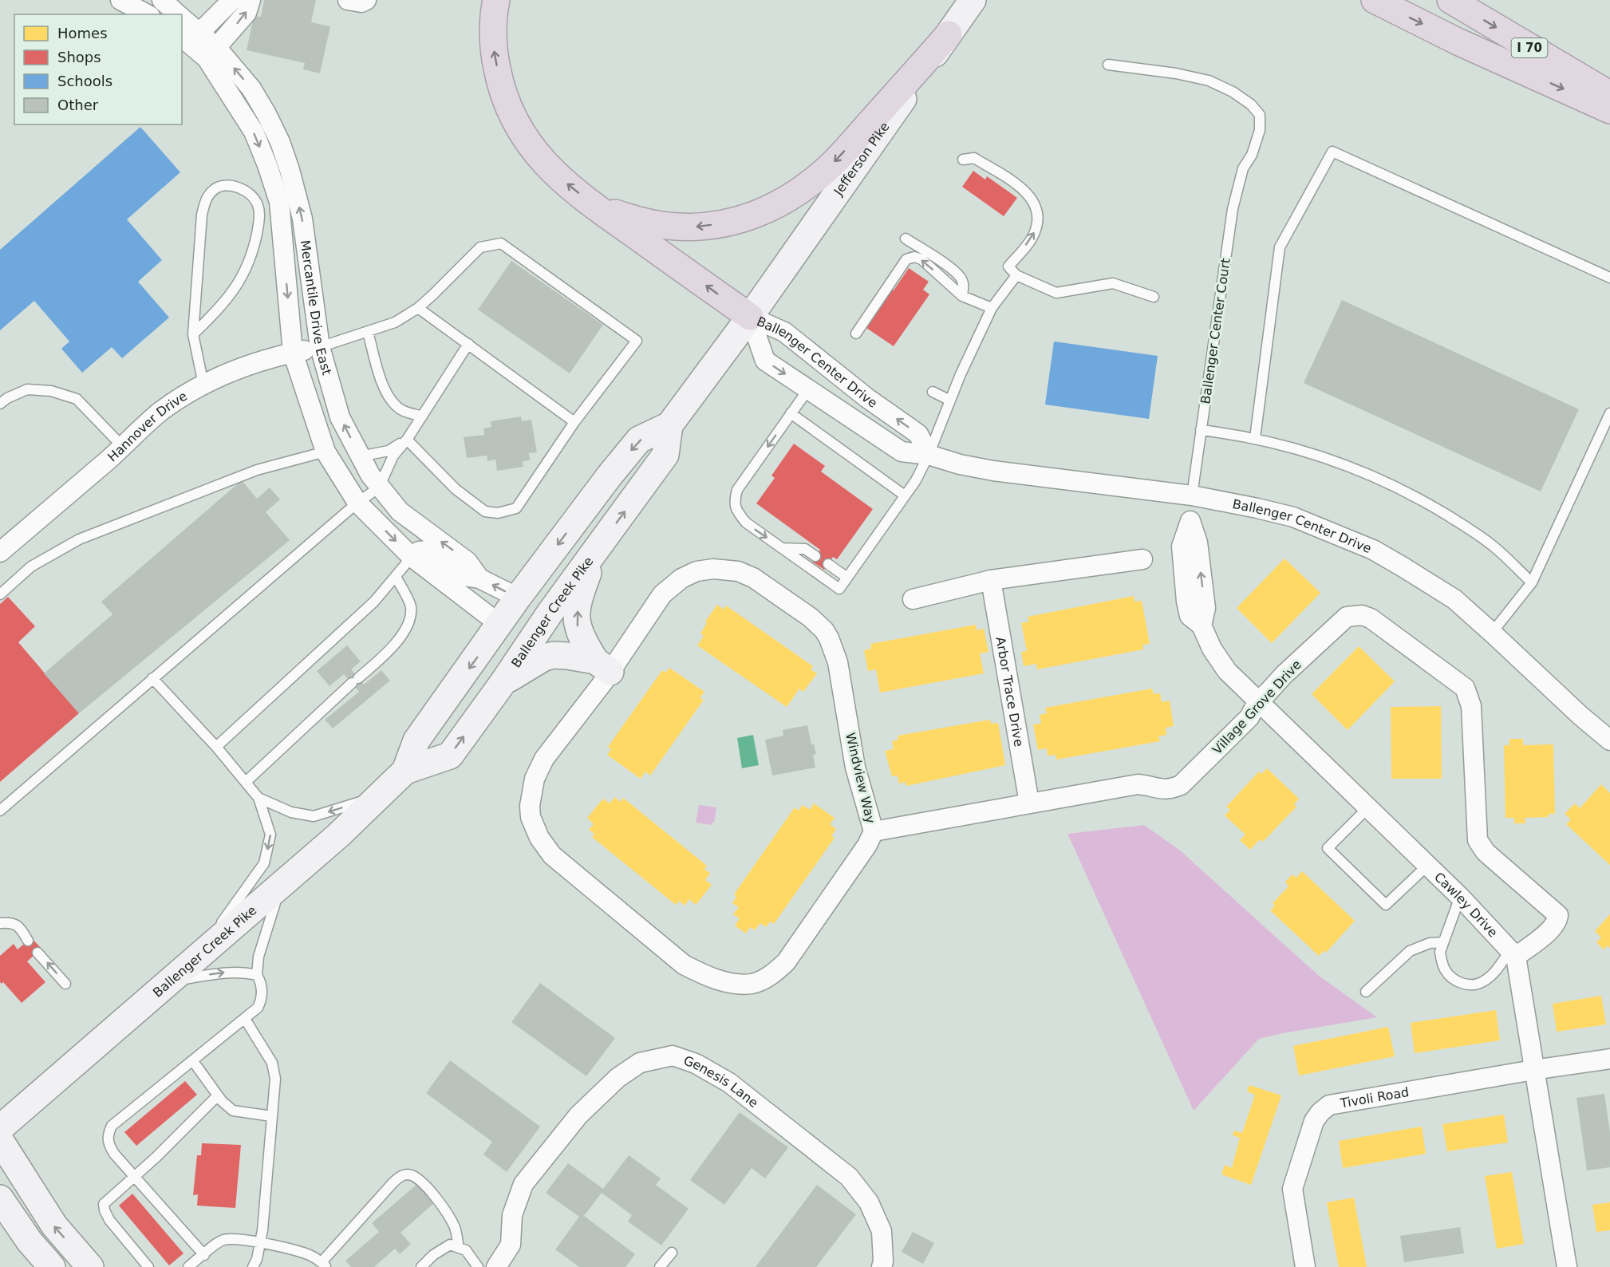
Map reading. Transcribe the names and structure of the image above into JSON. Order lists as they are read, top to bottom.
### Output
{
  "streets": {
    "highway": ["I 70"],
    "main road": ["Jefferson Pike", "Ballenger Creek Pike"],
    "street": [
      "Mercantile Drive East",
      "Ballenger Center Drive",
      "Hannover Drive",
      "Arbor Trace Drive",
      "Village Grove Drive",
      "Windview Way",
      "Cawley Drive",
      "Genesis Lane",
      "Tivoli Road"
    ],
    "lane": ["Ballenger Center Court"]
  },
  "crossings": [
    ["Jefferson Pike", "Ballenger Center Drive"],
    ["Jefferson Pike", "Ballenger Creek Pike"],
    ["Mercantile Drive East", "Hannover Drive"],
    ["Mercantile Drive East", "Ballenger Creek Pike"],
    ["Ballenger Center Court", "Ballenger Center Drive"],
    ["Ballenger Center Court", "Cawley Drive"],
    ["Ballenger Center Drive", "Ballenger Creek Pike"],
    ["Ballenger Center Drive", "Cawley Drive"],
    ["Arbor Trace Drive", "Village Grove Drive"],
    ["Village Grove Drive", "Windview Way"],
    ["Village Grove Drive", "Cawley Drive"]
  ],
  "legend": [
    "Homes",
    "Shops",
    "Schools",
    "Other"
  ]
}
